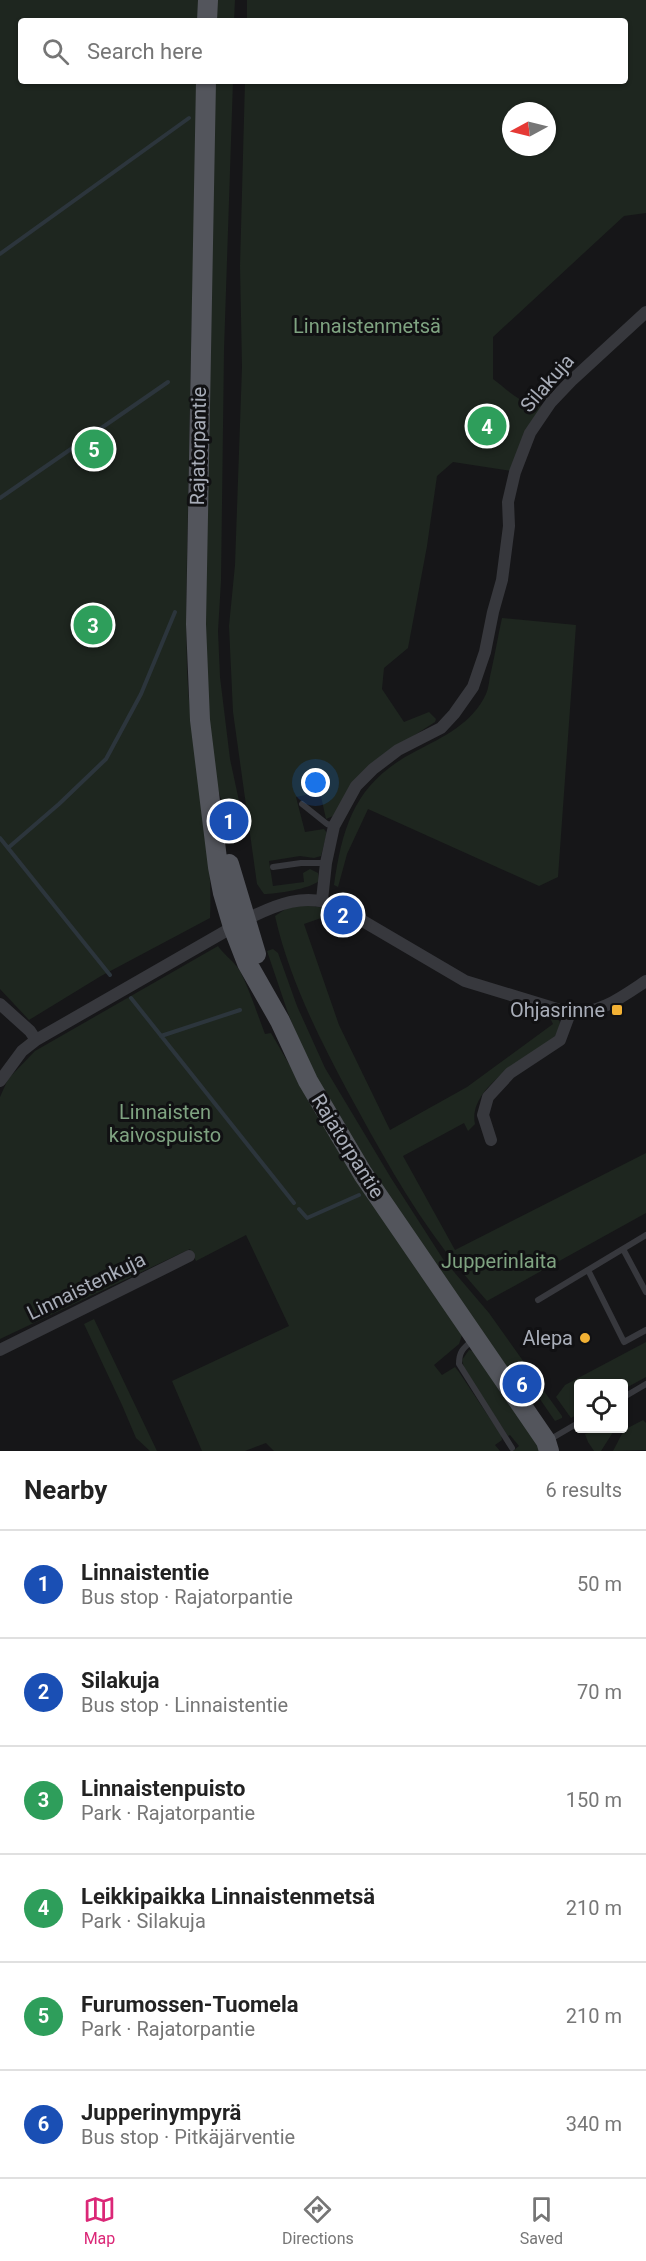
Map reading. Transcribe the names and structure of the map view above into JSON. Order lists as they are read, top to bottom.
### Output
{
  "streets": {
    "main road": ["Rajatorpantie"],
    "street": ["Silakuja", "Linnaistenkuja"]
  },
  "parks": ["Linnaistenmetsä", "Linnaisten kaivospuisto", "Jupperinlaita"],
  "places": {
    "transit": ["Ohjasrinne"],
    "other": ["Alepa"]
  },
  "north": "left",
  "page": {
    "search": "Search here",
    "pins": [
      "4",
      "5",
      "3",
      "1",
      "2",
      "6"
    ],
    "heading": ["Nearby", "6 results"],
    "list": [
      {
        "mark": "1",
        "name": "Linnaistentie",
        "note": "Bus stop · Rajatorpantie",
        "value": "50 m"
      },
      {
        "mark": "2",
        "name": "Silakuja",
        "note": "Bus stop · Linnaistentie",
        "value": "70 m"
      },
      {
        "mark": "3",
        "name": "Linnaistenpuisto",
        "note": "Park · Rajatorpantie",
        "value": "150 m"
      },
      {
        "mark": "4",
        "name": "Leikkipaikka Linnaistenmetsä",
        "note": "Park · Silakuja",
        "value": "210 m"
      },
      {
        "mark": "5",
        "name": "Furumossen-Tuomela",
        "note": "Park · Rajatorpantie",
        "value": "210 m"
      },
      {
        "mark": "6",
        "name": "Jupperinympyrä",
        "note": "Bus stop · Pitkäjärventie",
        "value": "340 m"
      }
    ],
    "nav": ["Map", "Directions", "Saved"]
  }
}
